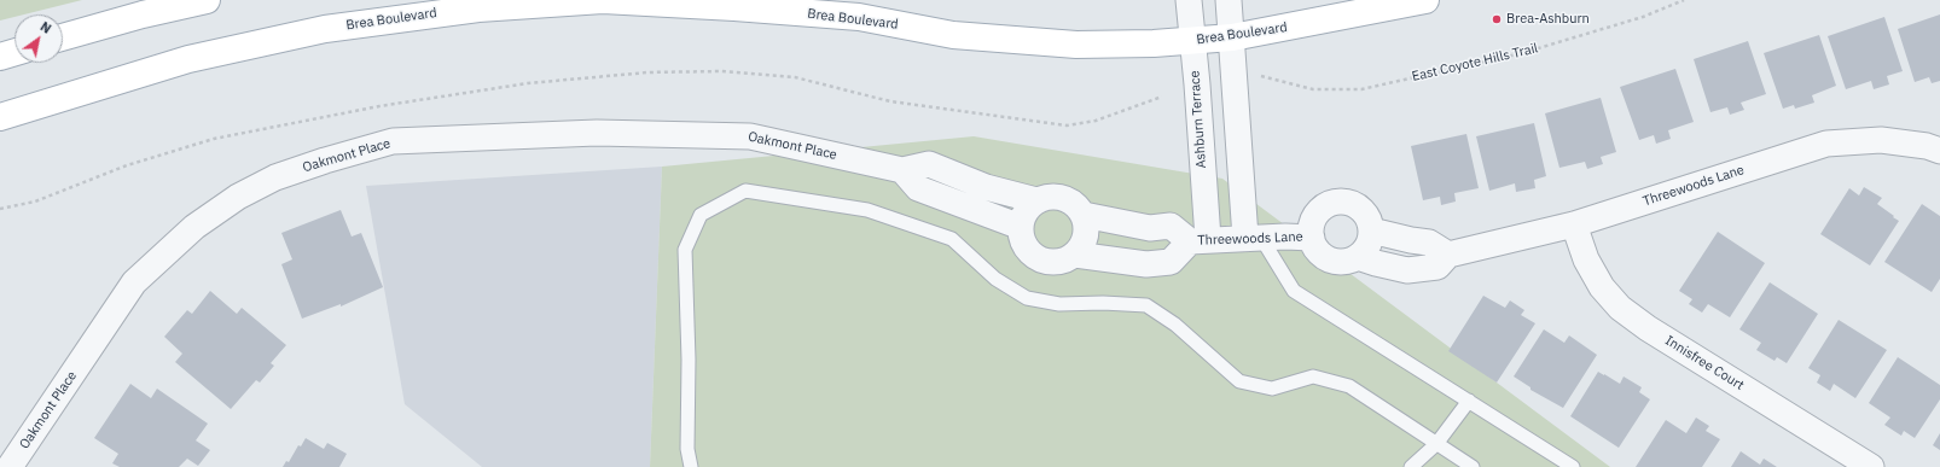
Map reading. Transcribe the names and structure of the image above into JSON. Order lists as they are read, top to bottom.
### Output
{
  "streets": {
    "main road": ["Brea Boulevard"],
    "street": [
      "Ashburn Terrace",
      "Oakmont Place",
      "Threewoods Lane",
      "Innisfree Court"
    ],
    "path": ["East Coyote Hills Trail"]
  },
  "crossings": [
    ["Brea Boulevard", "Ashburn Terrace"],
    ["Ashburn Terrace", "Threewoods Lane"],
    ["Threewoods Lane", "Innisfree Court"]
  ],
  "places": ["Brea-Ashburn"],
  "north": "top right"
}
